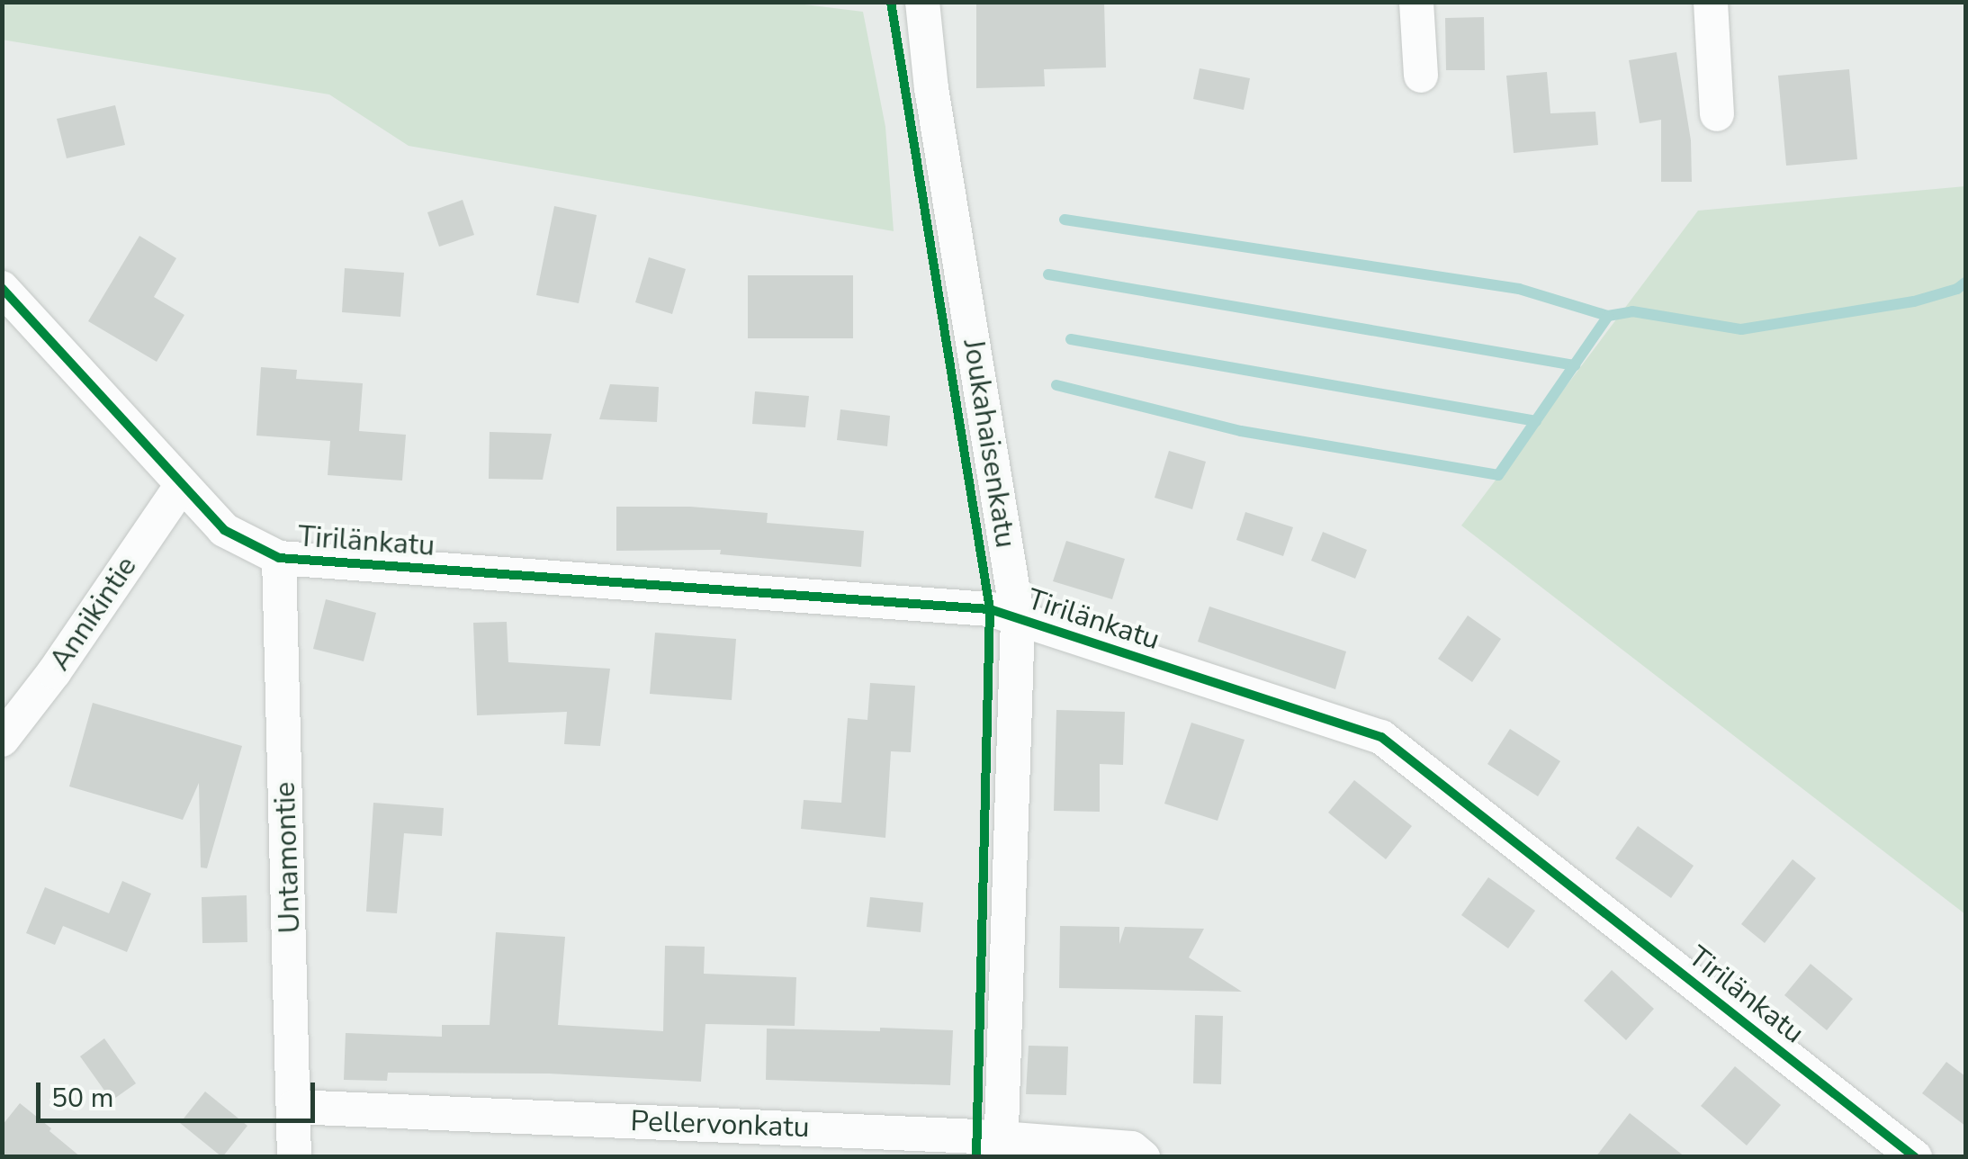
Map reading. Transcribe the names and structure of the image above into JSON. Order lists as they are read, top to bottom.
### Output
{
  "streets": {
    "street": [
      "Joukahaisenkatu",
      "Tirilänkatu",
      "Annikintie",
      "Untamontie",
      "Pellervonkatu"
    ]
  },
  "crossings": [
    ["Joukahaisenkatu", "Tirilänkatu"],
    ["Joukahaisenkatu", "Pellervonkatu"],
    ["Tirilänkatu", "Annikintie"],
    ["Tirilänkatu", "Untamontie"],
    ["Untamontie", "Pellervonkatu"]
  ],
  "scale_bar": "50 m"
}
